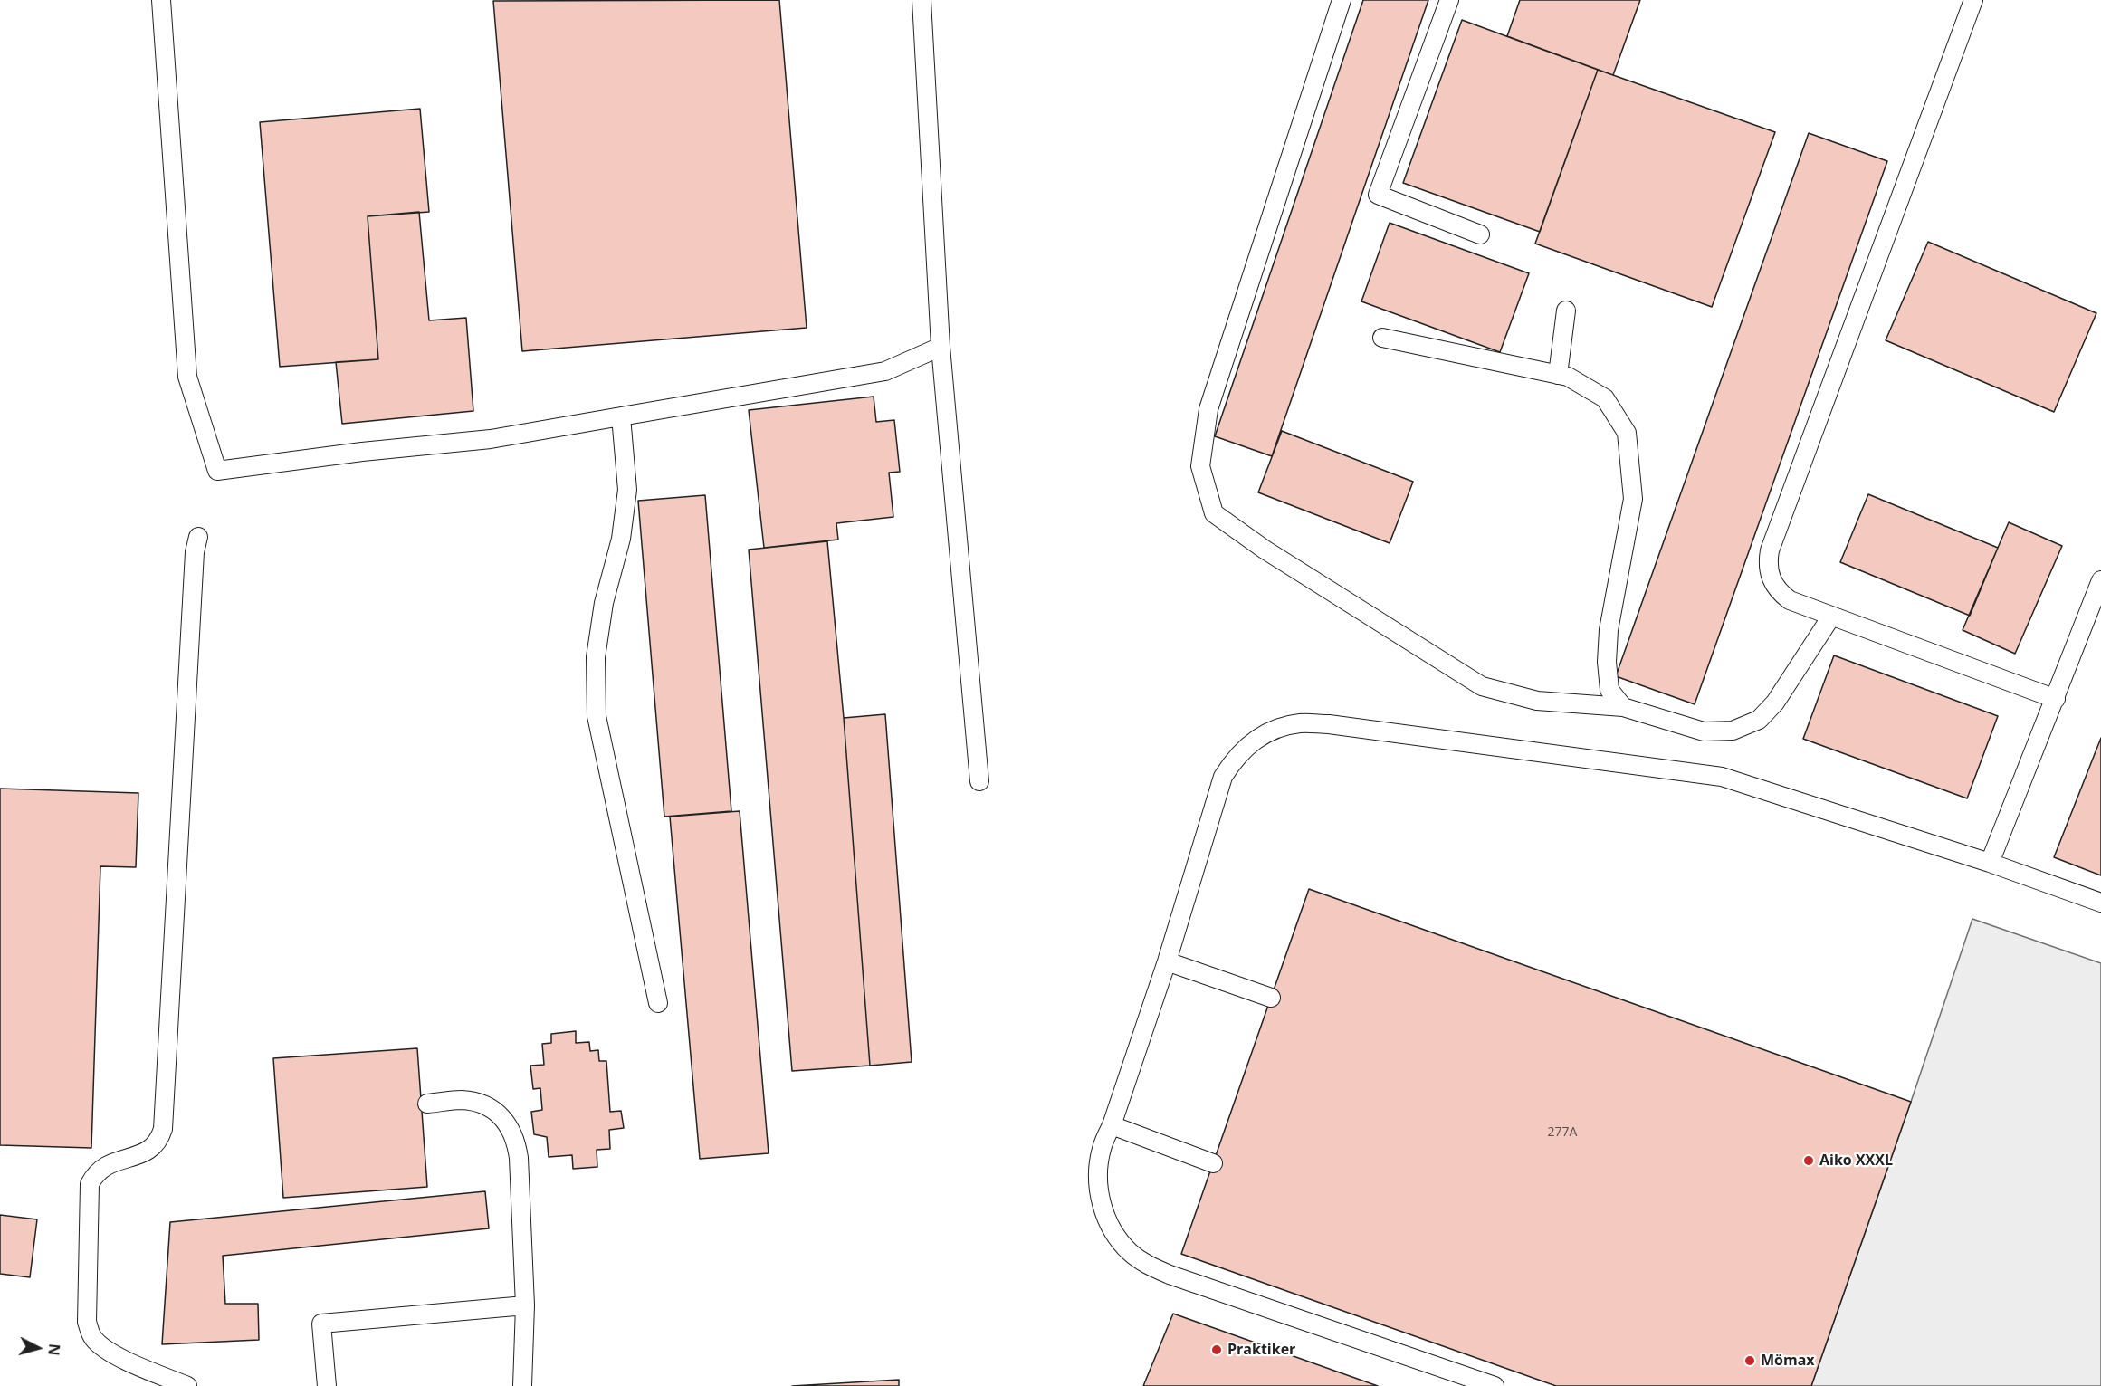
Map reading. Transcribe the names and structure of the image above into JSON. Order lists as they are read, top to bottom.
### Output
{
  "places": ["Aiko XXXL", "Praktiker", "Mömax"],
  "house_numbers": ["277A"],
  "north": "right"
}
